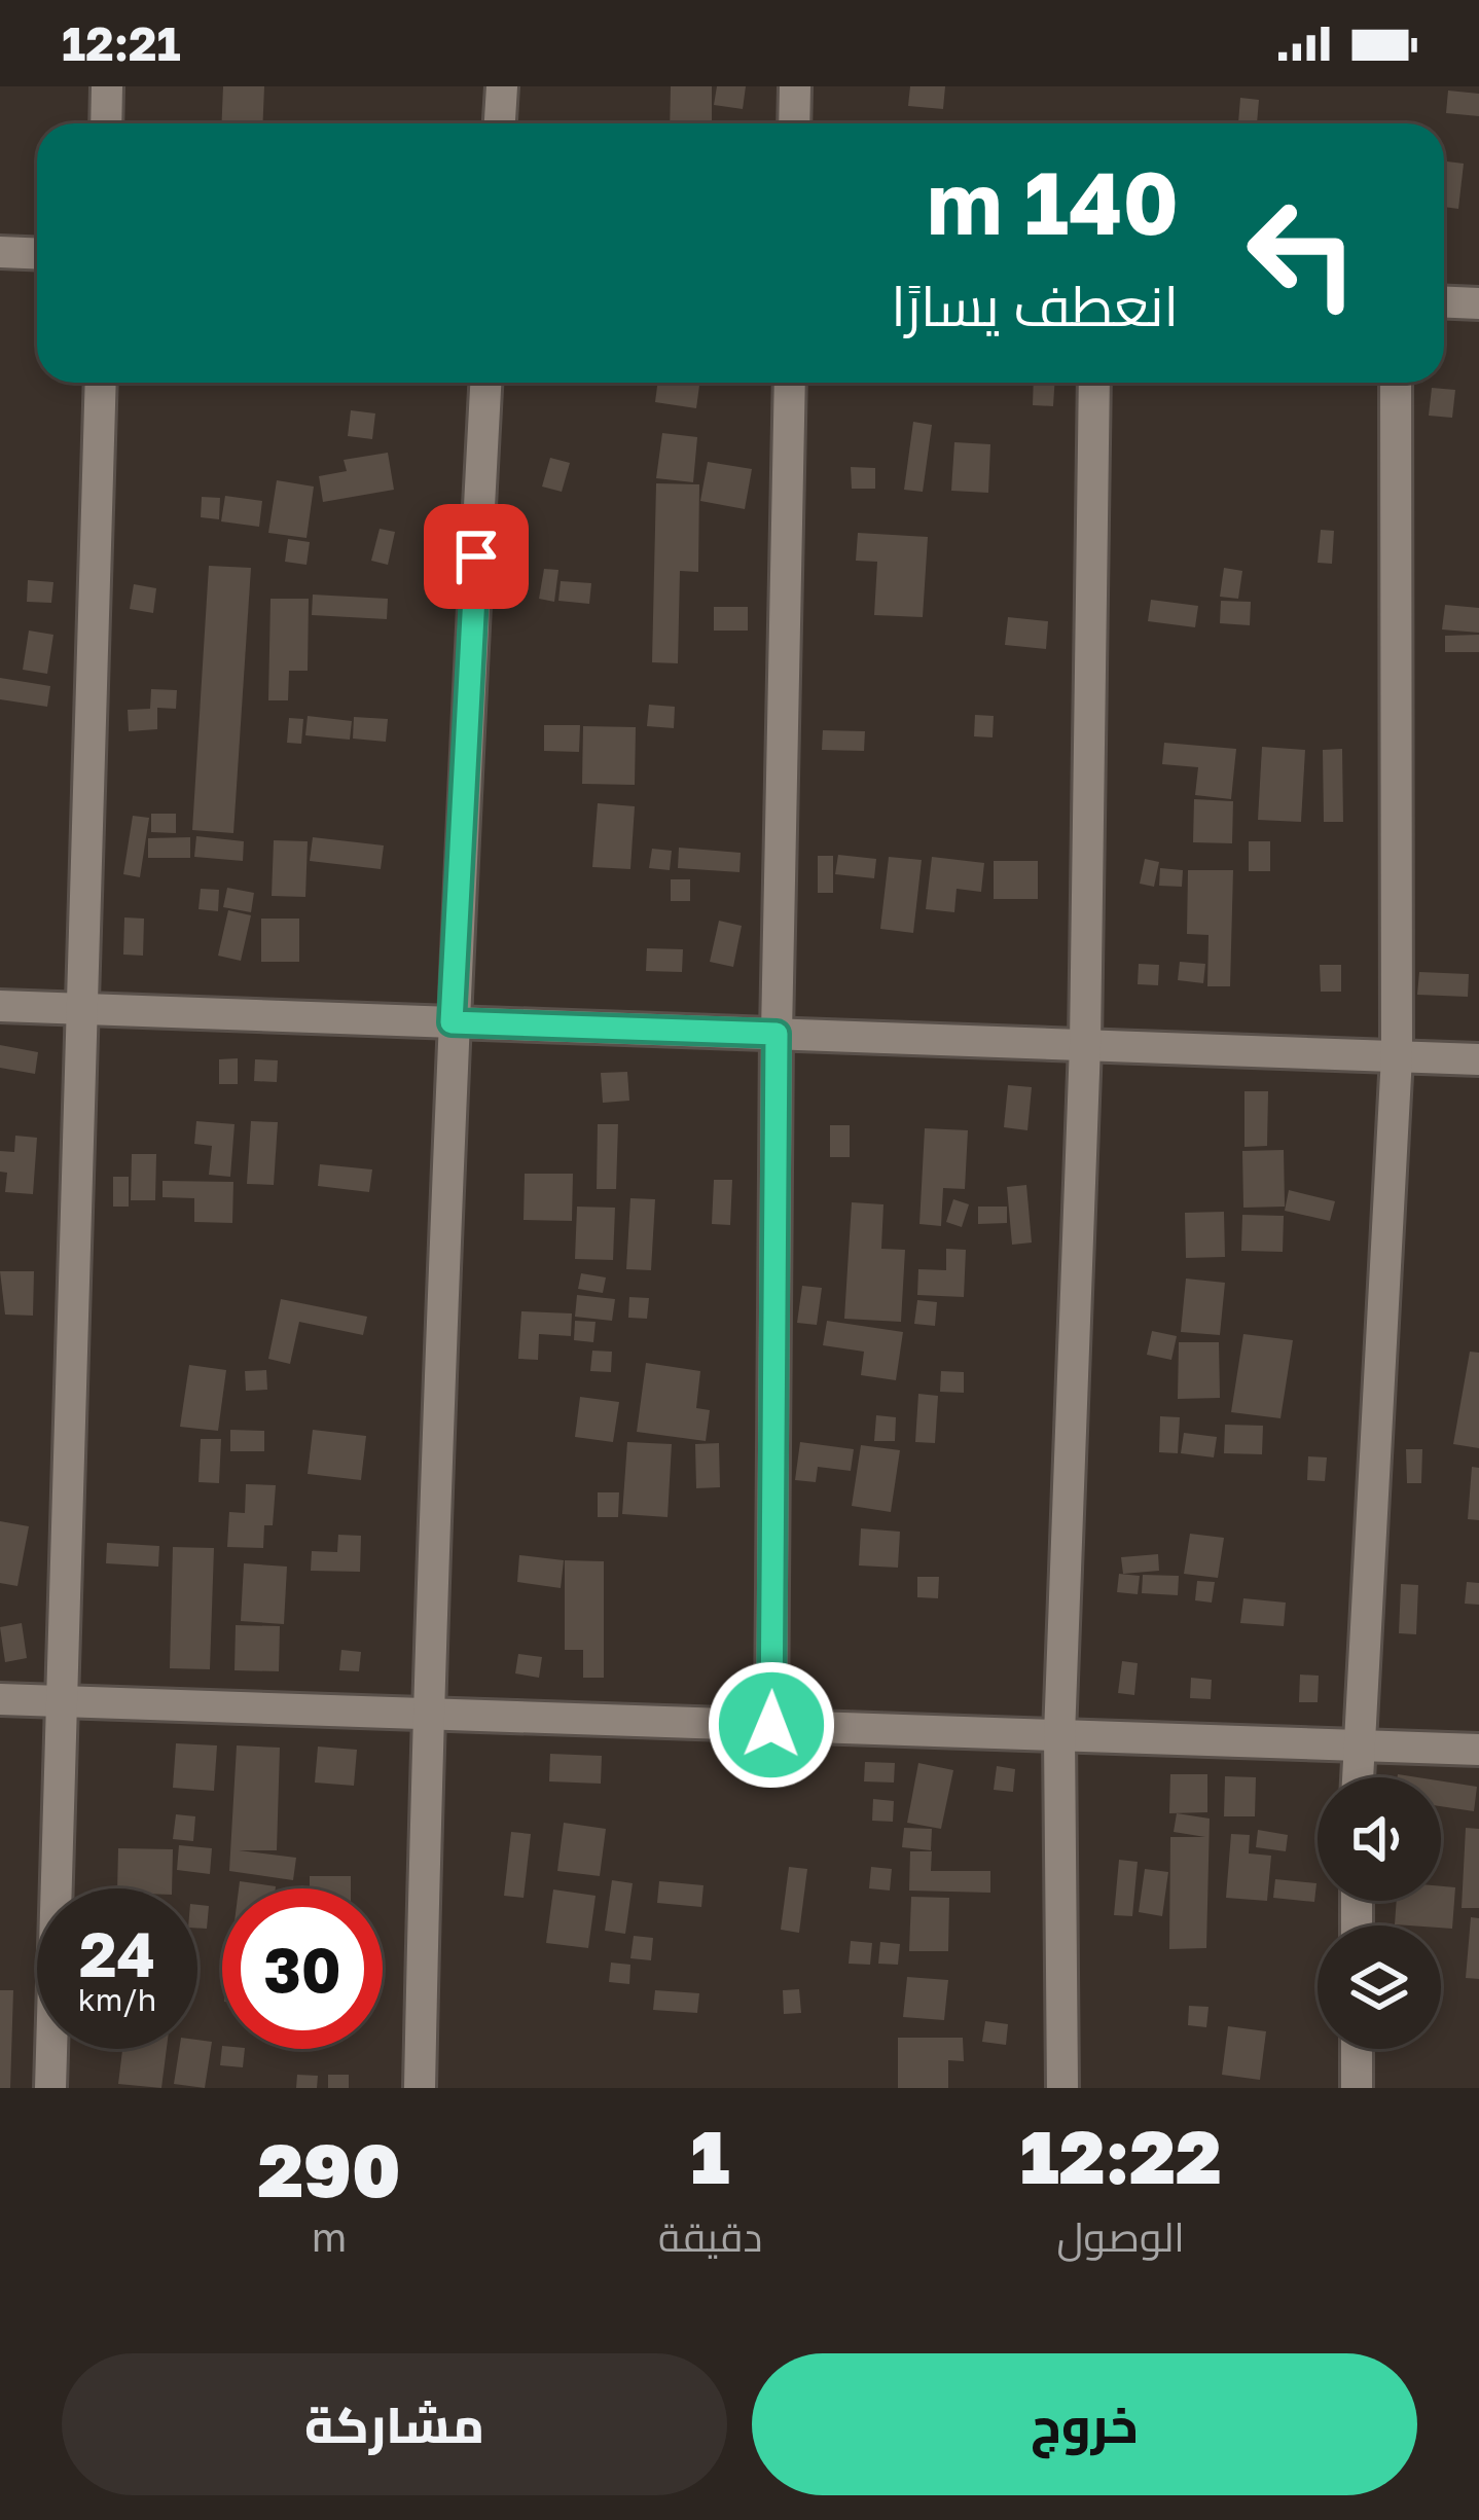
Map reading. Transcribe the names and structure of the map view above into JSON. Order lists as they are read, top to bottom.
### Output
{
  "page": {
    "status": "12:21",
    "turn": ["140 m", "انعطف يسارًا"],
    "speed": "24 km/h",
    "limit": "30",
    "eta": [
      "12:22",
      "الوصول",
      "1",
      "دقيقة",
      "290",
      "m"
    ],
    "buttons": ["خروج", "مشاركة"]
  }
}
